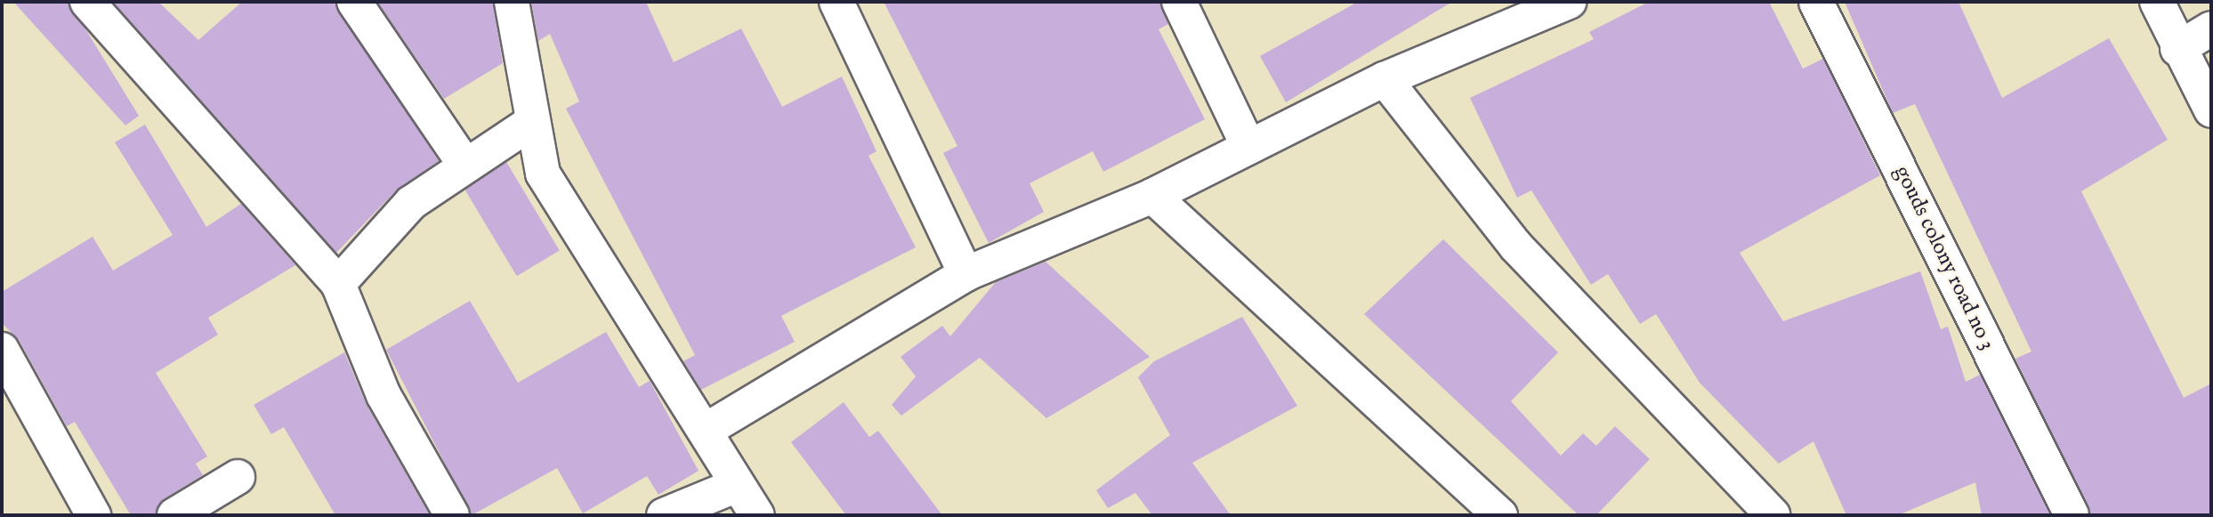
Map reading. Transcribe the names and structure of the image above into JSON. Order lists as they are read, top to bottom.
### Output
{
  "streets": {
    "street": ["gouds colony road no 3"]
  }
}
